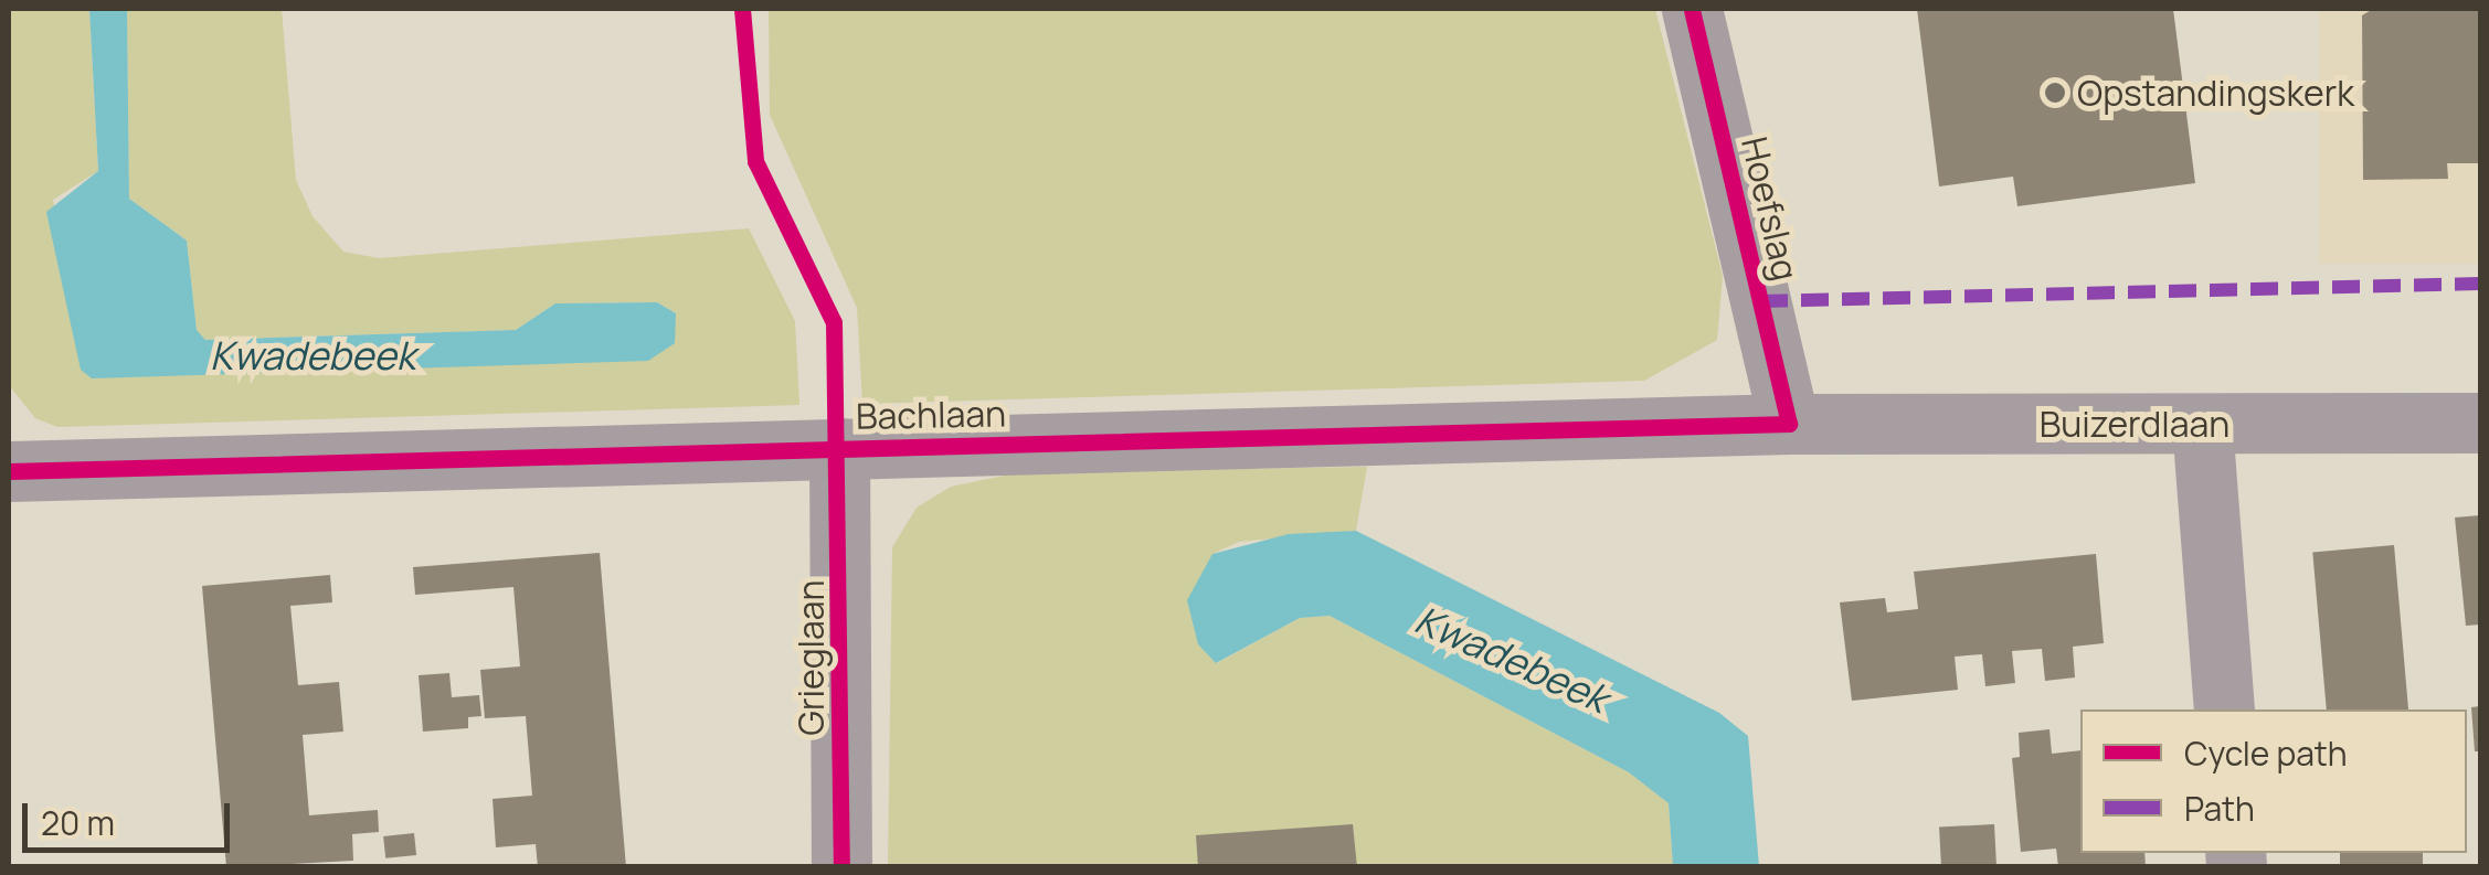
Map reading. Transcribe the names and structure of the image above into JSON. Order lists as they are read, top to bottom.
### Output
{
  "streets": {
    "street": [
      "Hoefslag",
      "Bachlaan",
      "Buizerdlaan",
      "Grieglaan"
    ]
  },
  "crossings": [
    ["Hoefslag", "Bachlaan"],
    ["Hoefslag", "Buizerdlaan"],
    ["Bachlaan", "Buizerdlaan"],
    ["Bachlaan", "Grieglaan"]
  ],
  "water": ["Kwadebeek"],
  "places": ["Opstandingskerk"],
  "legend": ["Cycle path", "Path"],
  "scale_bar": "20 m"
}
